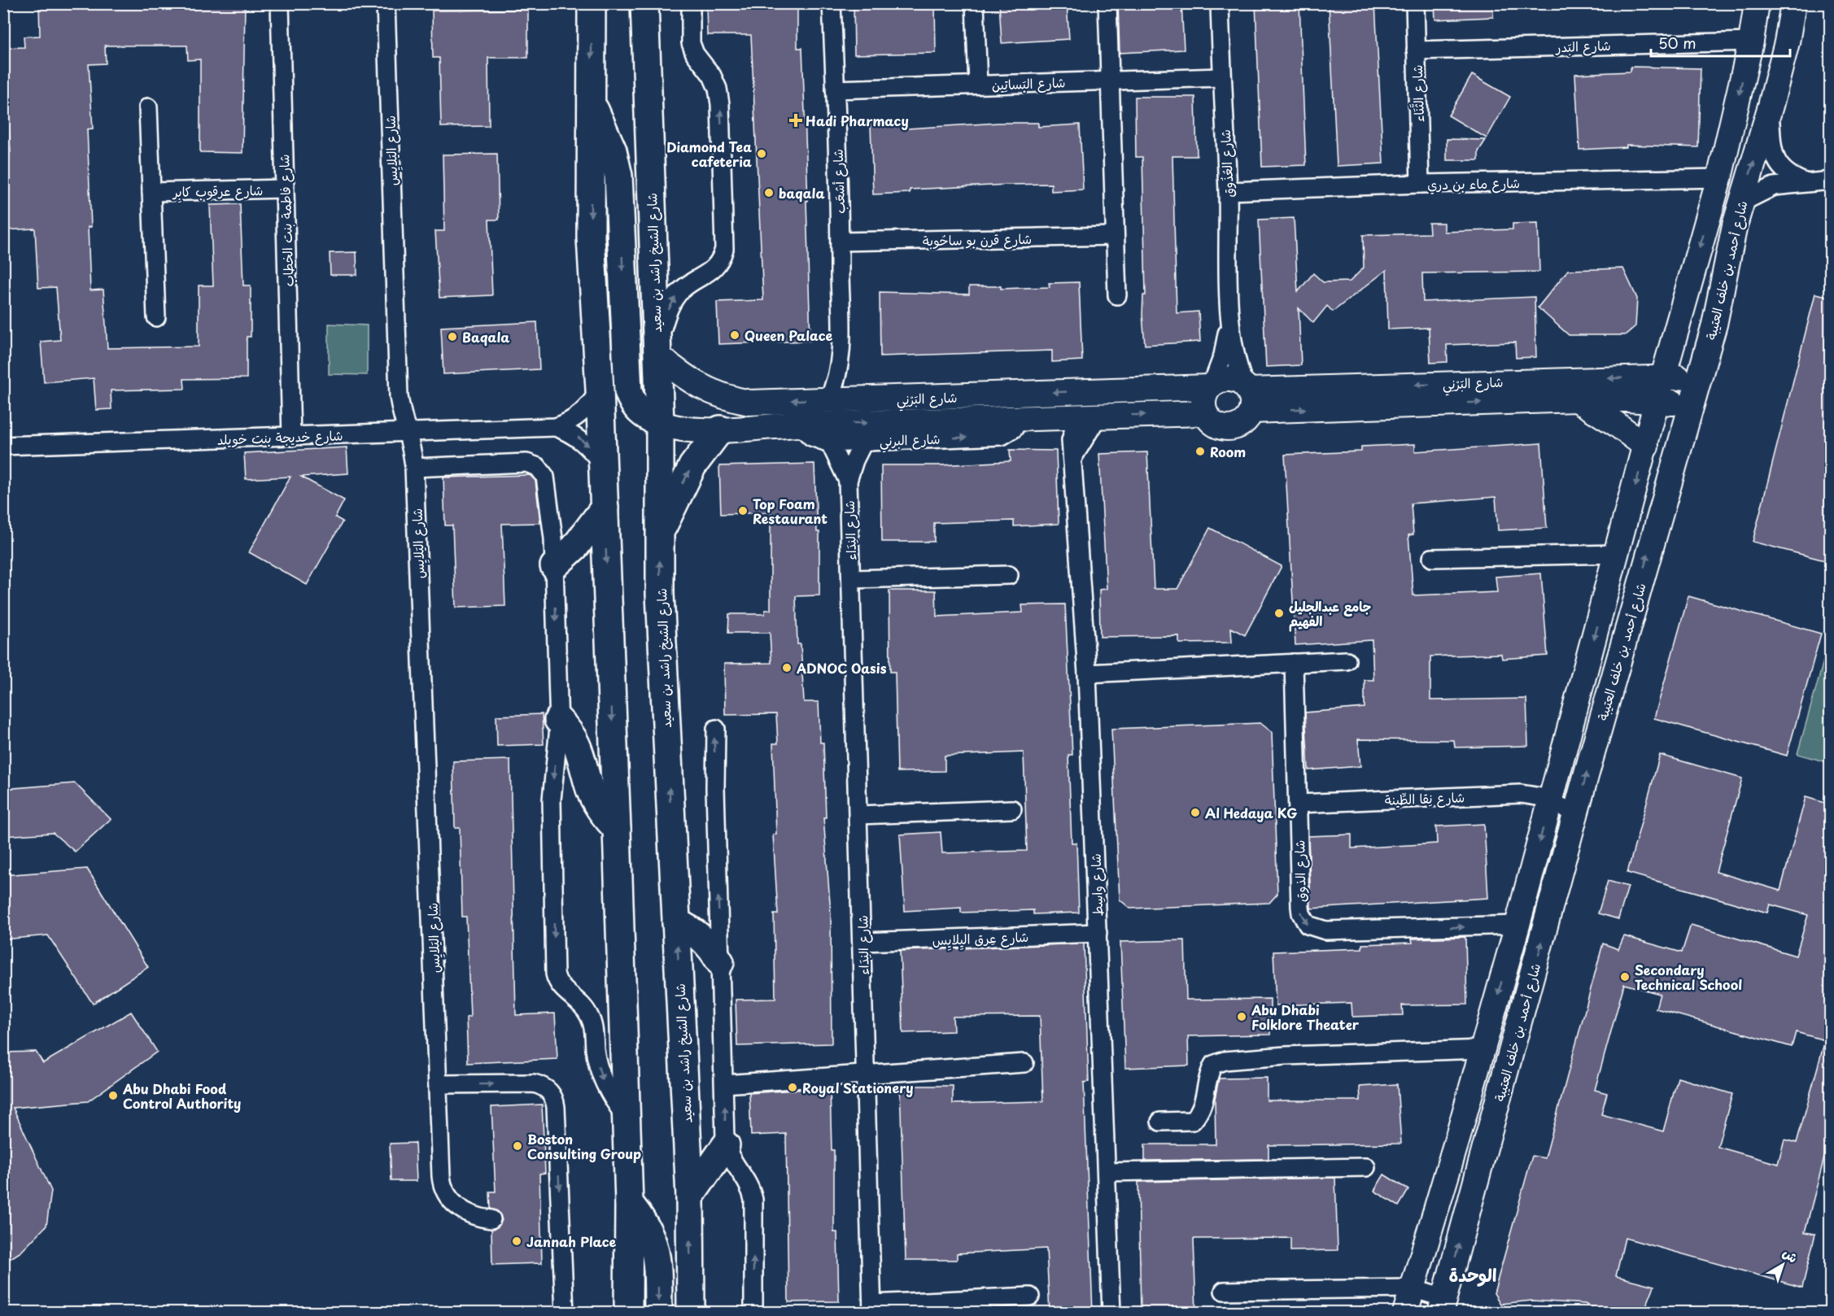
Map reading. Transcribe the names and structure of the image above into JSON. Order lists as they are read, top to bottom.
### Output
{
  "streets": {
    "main road": ["شارع الشيخ راشد بن سعيد"],
    "street": [
      "شارع البَدر",
      "شارع البَساتِين",
      "شارع الثَّنَاء",
      "شارع اليَلايِس",
      "شارع العُذُوق",
      "شارع أشعَب",
      "شارع ماء بن دري",
      "شارع عرقوب كابِر",
      "شارع فاطمة بنت الخطاب",
      "شارع قرن بو ساحُوبة",
      "شارع أحمد بن خلف العتيبة",
      "شارع البَرْنِي",
      "شارع خديجة بنت خويلد",
      "شارع البرني",
      "شارع النِدَاء",
      "شارع نِقا الطِّينة",
      "شارع الذوق",
      "شارع واسِط",
      "شارع عِرق اليِلايِس"
    ]
  },
  "crossings": [
    ["شارع البَدر", "شارع الثَّنَاء"],
    ["شارع البَدر", "شارع أحمد بن خلف العتيبة"],
    ["شارع البَساتِين", "شارع العُذُوق"],
    ["شارع البَساتِين", "شارع أشعَب"],
    ["شارع الثَّنَاء", "شارع ماء بن دري"],
    ["شارع اليَلايِس", "شارع خديجة بنت خويلد"],
    ["شارع العُذُوق", "شارع ماء بن دري"],
    ["شارع العُذُوق", "شارع البَرْنِي"],
    ["شارع أشعَب", "شارع قرن بو ساحُوبة"],
    ["شارع أشعَب", "شارع البَرْنِي"],
    ["شارع ماء بن دري", "شارع أحمد بن خلف العتيبة"],
    ["شارع عرقوب كابِر", "شارع فاطمة بنت الخطاب"],
    ["شارع فاطمة بنت الخطاب", "شارع خديجة بنت خويلد"],
    ["شارع الشيخ راشد بن سعيد", "شارع البَرْنِي"],
    ["شارع أحمد بن خلف العتيبة", "شارع البَرْنِي"],
    ["شارع أحمد بن خلف العتيبة", "شارع نِقا الطِّينة"],
    ["شارع أحمد بن خلف العتيبة", "شارع الذوق"],
    ["شارع البَرْنِي", "شارع البرني"],
    ["شارع البَرْنِي", "شارع واسِط"],
    ["شارع البرني", "شارع النِدَاء"],
    ["شارع النِدَاء", "شارع عِرق اليِلايِس"],
    ["شارع نِقا الطِّينة", "شارع الذوق"],
    ["شارع واسِط", "شارع عِرق اليِلايِس"]
  ],
  "one_way": ["شارع البرني"],
  "districts": ["الوحدة"],
  "places": {
    "health": ["Hadi Pharmacy"],
    "other": [
      "Diamond Tea cafeteria",
      "baqala",
      "Queen Palace",
      "Baqala",
      "Room",
      "Top Foam Restaurant",
      "جامع عبدالجليل الفهيم",
      "ADNOC Oasis",
      "Al Hedaya KG",
      "Secondary Technical School",
      "Abu Dhabi Folklore Theater",
      "Royal Stationery",
      "Abu Dhabi Food Control Authority",
      "Boston Consulting Group",
      "Jannah Place"
    ]
  },
  "scale_bar": "50 m",
  "north": "top right"
}
